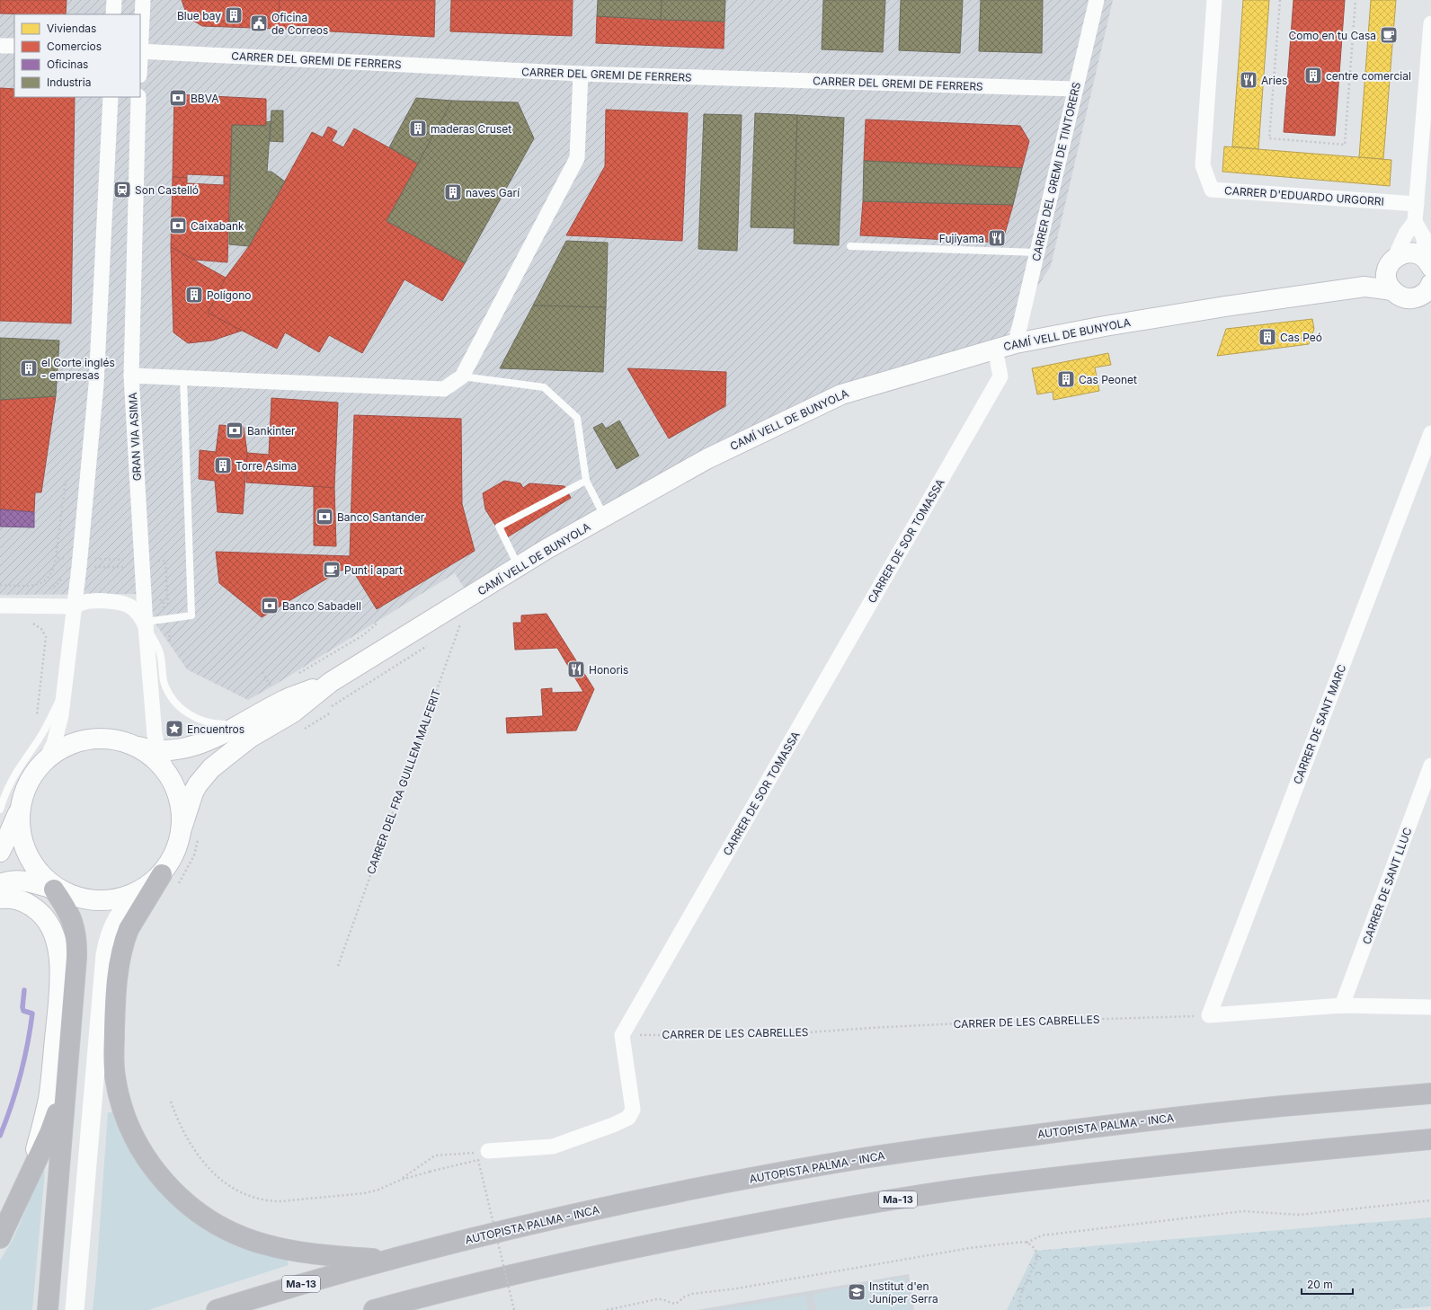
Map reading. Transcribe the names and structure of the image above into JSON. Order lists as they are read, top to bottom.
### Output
{
  "streets": {
    "highway": ["AUTOPISTA PALMA - INCA", "Ma-13"],
    "main road": ["CAMÍ VELL DE BUNYOLA"],
    "street": [
      "CARRER DEL GREMI DE FERRERS",
      "CARRER DEL GREMI DE TINTORERS",
      "CARRER D'EDUARDO URGORRI",
      "GRAN VIA ASIMA",
      "CARRER DE SOR TOMASSA",
      "CARRER DE SANT MARC",
      "CARRER DE SANT LLUC"
    ],
    "path": ["CARRER DEL FRA GUILLEM MALFERIT", "CARRER DE LES CABRELLES"]
  },
  "crossings": [
    ["CARRER DEL GREMI DE FERRERS", "CARRER DEL GREMI DE TINTORERS"],
    ["CARRER DEL GREMI DE TINTORERS", "CAMÍ VELL DE BUNYOLA"],
    ["CAMÍ VELL DE BUNYOLA", "CARRER DE SOR TOMASSA"],
    ["CAMÍ VELL DE BUNYOLA", "CARRER DEL FRA GUILLEM MALFERIT"],
    ["CARRER DE SOR TOMASSA", "CARRER DE LES CABRELLES"],
    ["CARRER DE SANT MARC", "CARRER DE LES CABRELLES"]
  ],
  "places": {
    "building": [
      "Blue bay",
      "centre comercial",
      "maderas Cruset",
      "naves Garí",
      "Polígono",
      "Cas Peó",
      "el Corte inglés - empresas",
      "Cas Peonet",
      "Torre Asima"
    ],
    "public building": ["Oficina de Correos"],
    "cafe": ["Como en tu Casa", "Punt i apart"],
    "restaurant": ["Aries", "Fujiyama", "Honoris"],
    "bank": [
      "BBVA",
      "Caixabank",
      "Bankinter",
      "Banco Santander",
      "Banco Sabadell"
    ],
    "station": ["Son Castelló"],
    "place": ["Encuentros"],
    "school or university": ["Institut d'en Juníper Serra"]
  },
  "legend": [
    "Viviendas",
    "Comercios",
    "Oficinas",
    "Industria"
  ],
  "scale_bar": "20 m"
}
